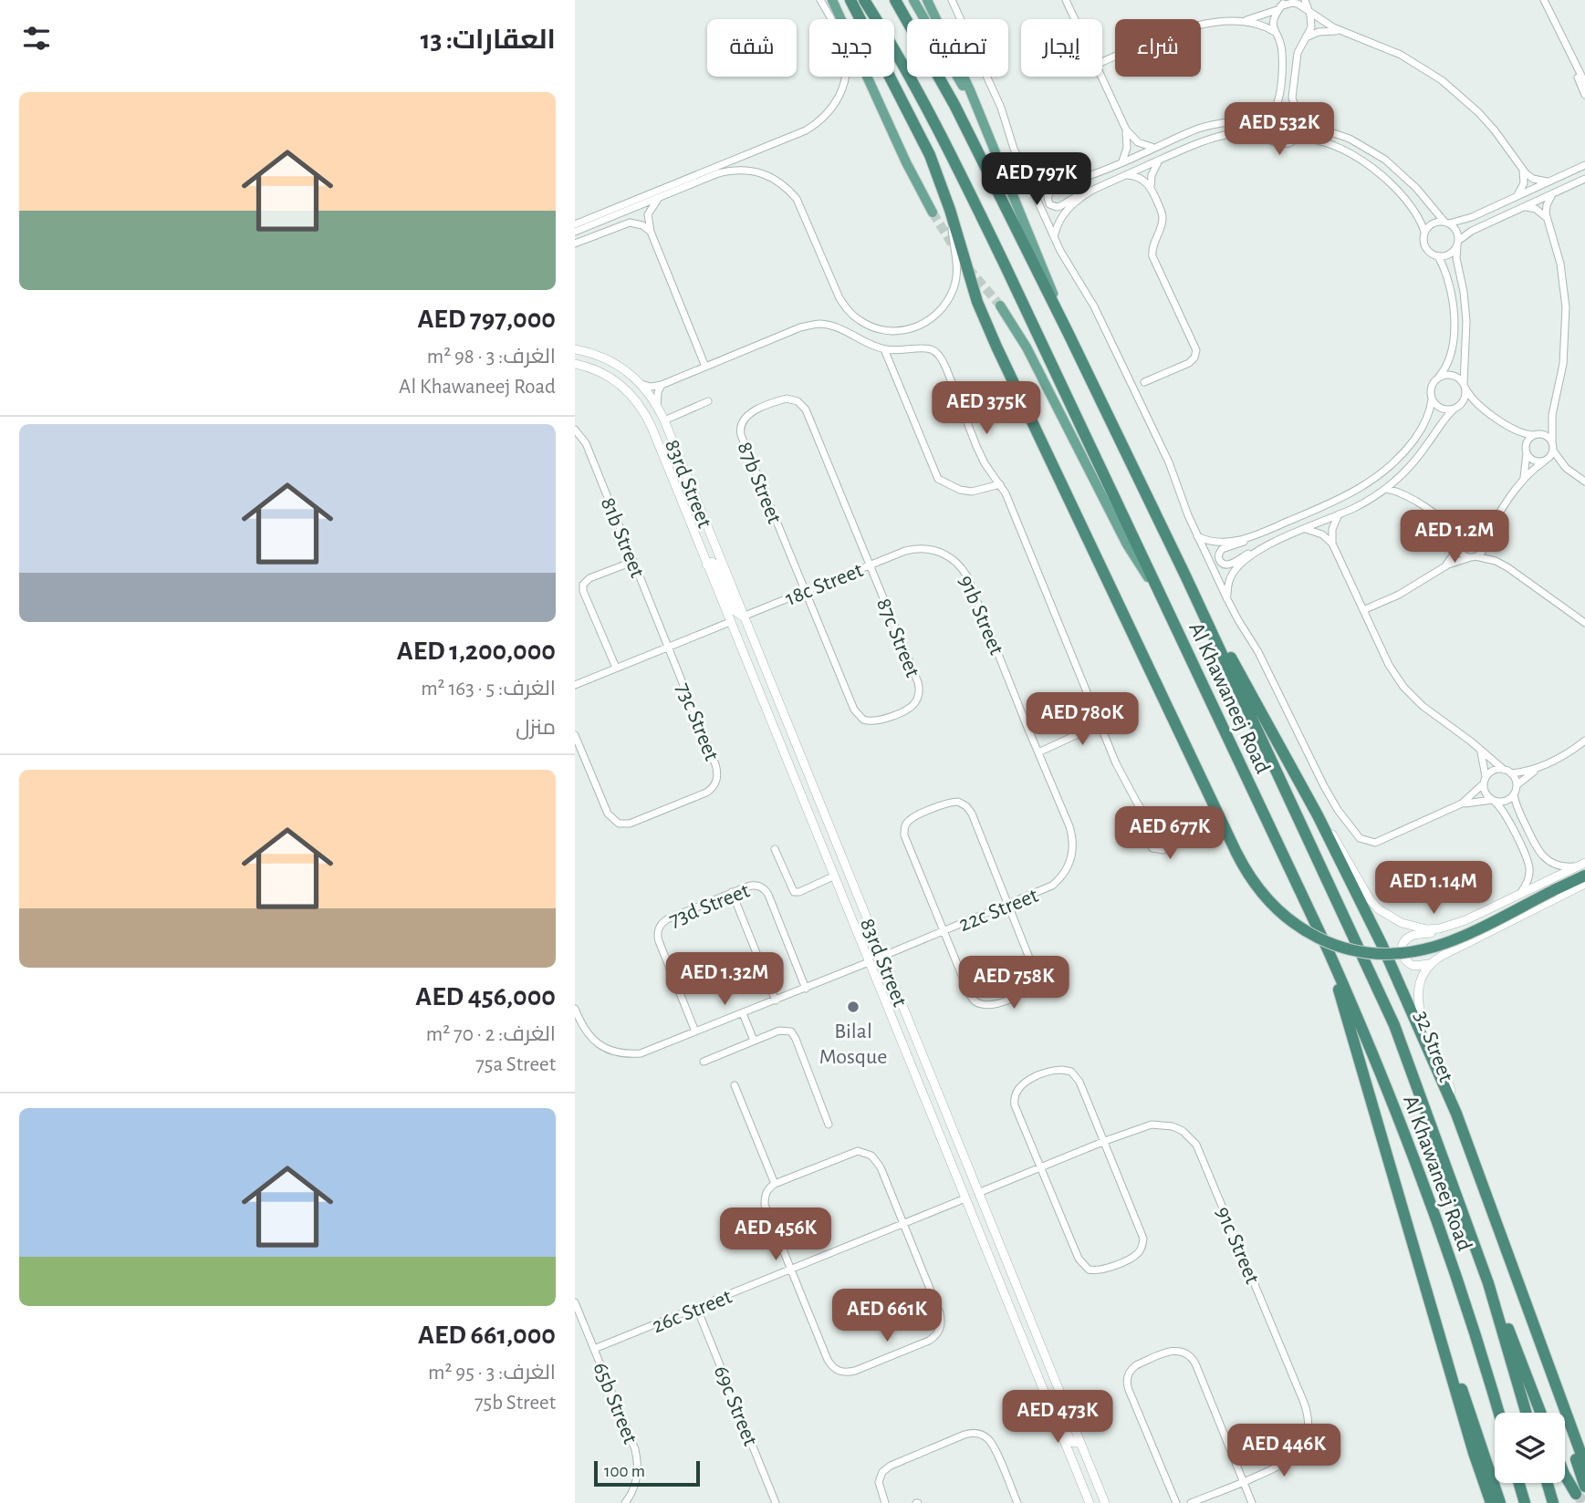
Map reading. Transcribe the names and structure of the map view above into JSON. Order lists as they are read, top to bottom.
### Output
{
  "streets": {
    "highway": ["Al Khawaneej Road"],
    "street": [
      "87b Street",
      "83rd Street",
      "81b Street",
      "18c Street",
      "91b Street",
      "87c Street",
      "73c Street",
      "73d Street",
      "22c Street",
      "32 Street",
      "91c Street",
      "26c Street",
      "65b Street",
      "69c Street"
    ]
  },
  "crossings": [
    ["87b Street", "18c Street"],
    ["87b Street", "87c Street"],
    ["83rd Street", "18c Street"],
    ["83rd Street", "22c Street"],
    ["83rd Street", "26c Street"],
    ["81b Street", "73c Street"],
    ["18c Street", "91b Street"],
    ["18c Street", "87c Street"],
    ["91b Street", "22c Street"],
    ["26c Street", "65b Street"],
    ["26c Street", "69c Street"]
  ],
  "places": ["Bilal Mosque"],
  "scale_bar": "100 m",
  "page": {
    "heading": "العقارات: 13",
    "chip": [
      "شراء",
      "إيجار",
      "تصفية",
      "جديد",
      "شقة"
    ],
    "list": [
      {
        "name": "AED 797,000",
        "note": "الغرف: 3 · 98 m² · Al Khawaneej Road"
      },
      {
        "name": "AED 1,200,000",
        "note": "الغرف: 5 · 163 m² · منزل"
      },
      {
        "name": "AED 456,000",
        "note": "الغرف: 2 · 70 m² · 75a Street"
      },
      {
        "name": "AED 661,000",
        "note": "الغرف: 3 · 95 m² · 75b Street"
      }
    ],
    "price": [
      "AED 532K",
      "AED 797K",
      "AED 375K",
      "AED 1.2M",
      "AED 780K",
      "AED 677K",
      "AED 1.14M",
      "AED 1.32M",
      "AED 758K",
      "AED 456K",
      "AED 661K",
      "AED 473K",
      "AED 446K"
    ],
    "scale": "100 m"
  }
}
